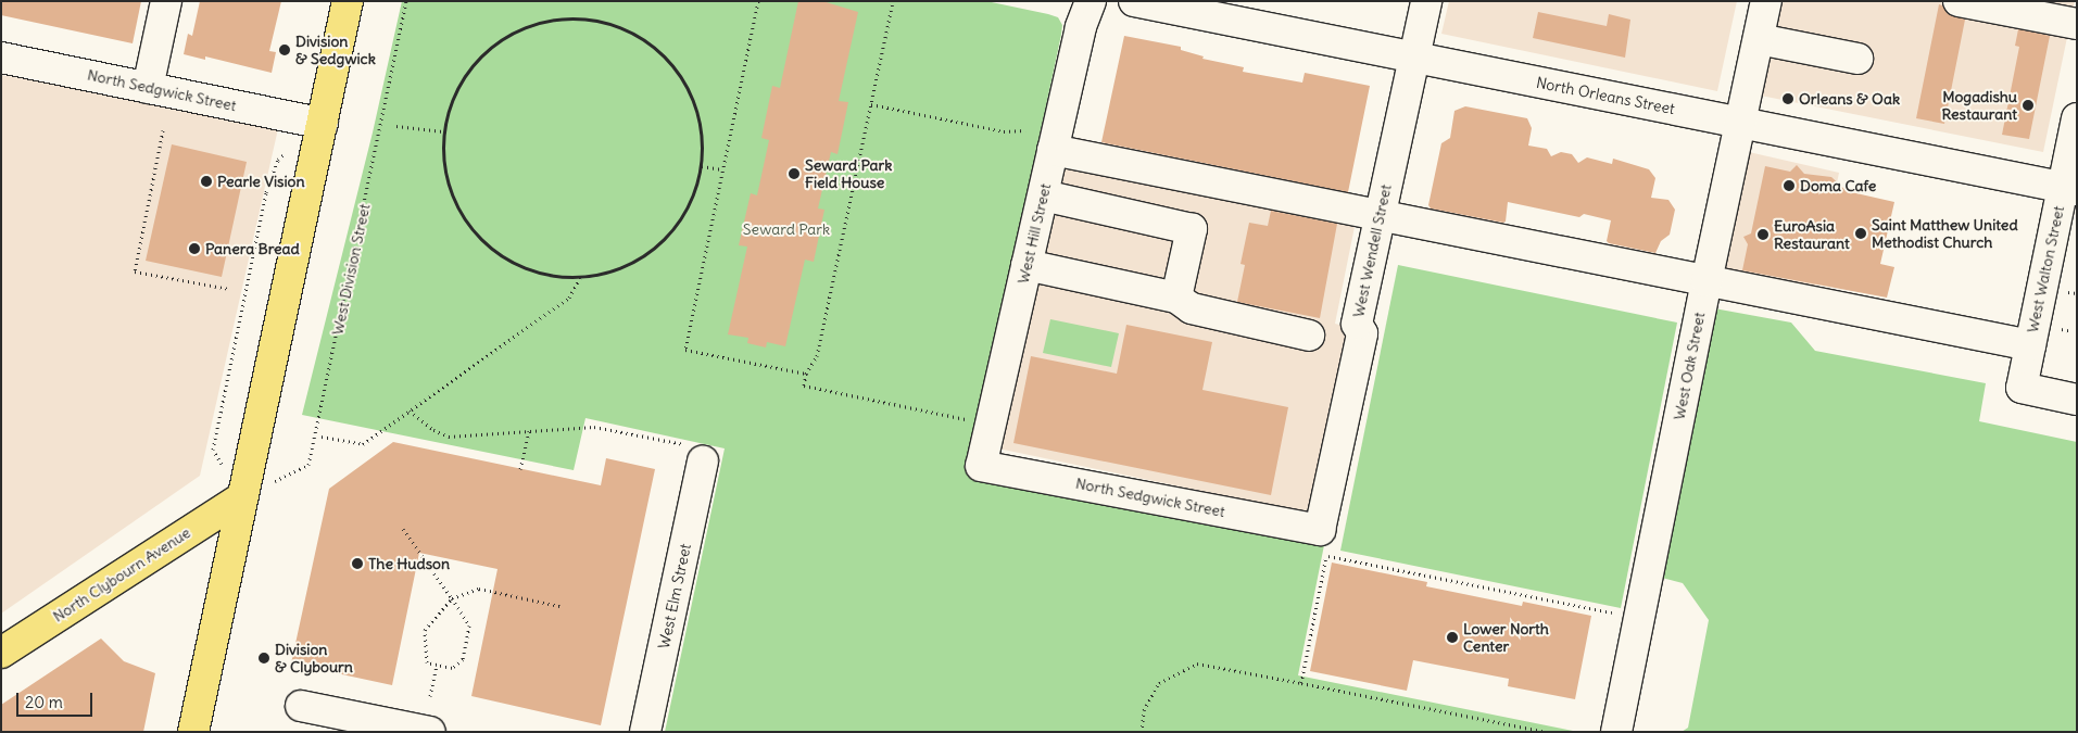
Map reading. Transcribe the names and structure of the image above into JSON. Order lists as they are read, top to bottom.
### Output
{
  "streets": {
    "main road": ["North Clybourn Avenue"],
    "street": [
      "North Sedgwick Street",
      "North Orleans Street",
      "West Hill Street",
      "West Wendell Street",
      "West Walton Street",
      "West Oak Street",
      "West Elm Street"
    ],
    "path": ["West Division Street"]
  },
  "crossings": [
    ["North Sedgwick Street", "West Hill Street"],
    ["North Sedgwick Street", "West Wendell Street"],
    ["North Orleans Street", "West Wendell Street"],
    ["North Orleans Street", "West Walton Street"],
    ["North Orleans Street", "West Oak Street"],
    ["West Division Street", "North Clybourn Avenue"]
  ],
  "parks": ["Seward Park"],
  "places": [
    "Division & Sedgwick",
    "Orleans & Oak",
    "Mogadishu Restaurant",
    "Seward Park Field House",
    "Pearle Vision",
    "Doma Cafe",
    "Saint Matthew United Methodist Church",
    "EuroAsia Restaurant",
    "Panera Bread",
    "The Hudson",
    "Lower North Center",
    "Division & Clybourn"
  ],
  "scale_bar": "20 m"
}
